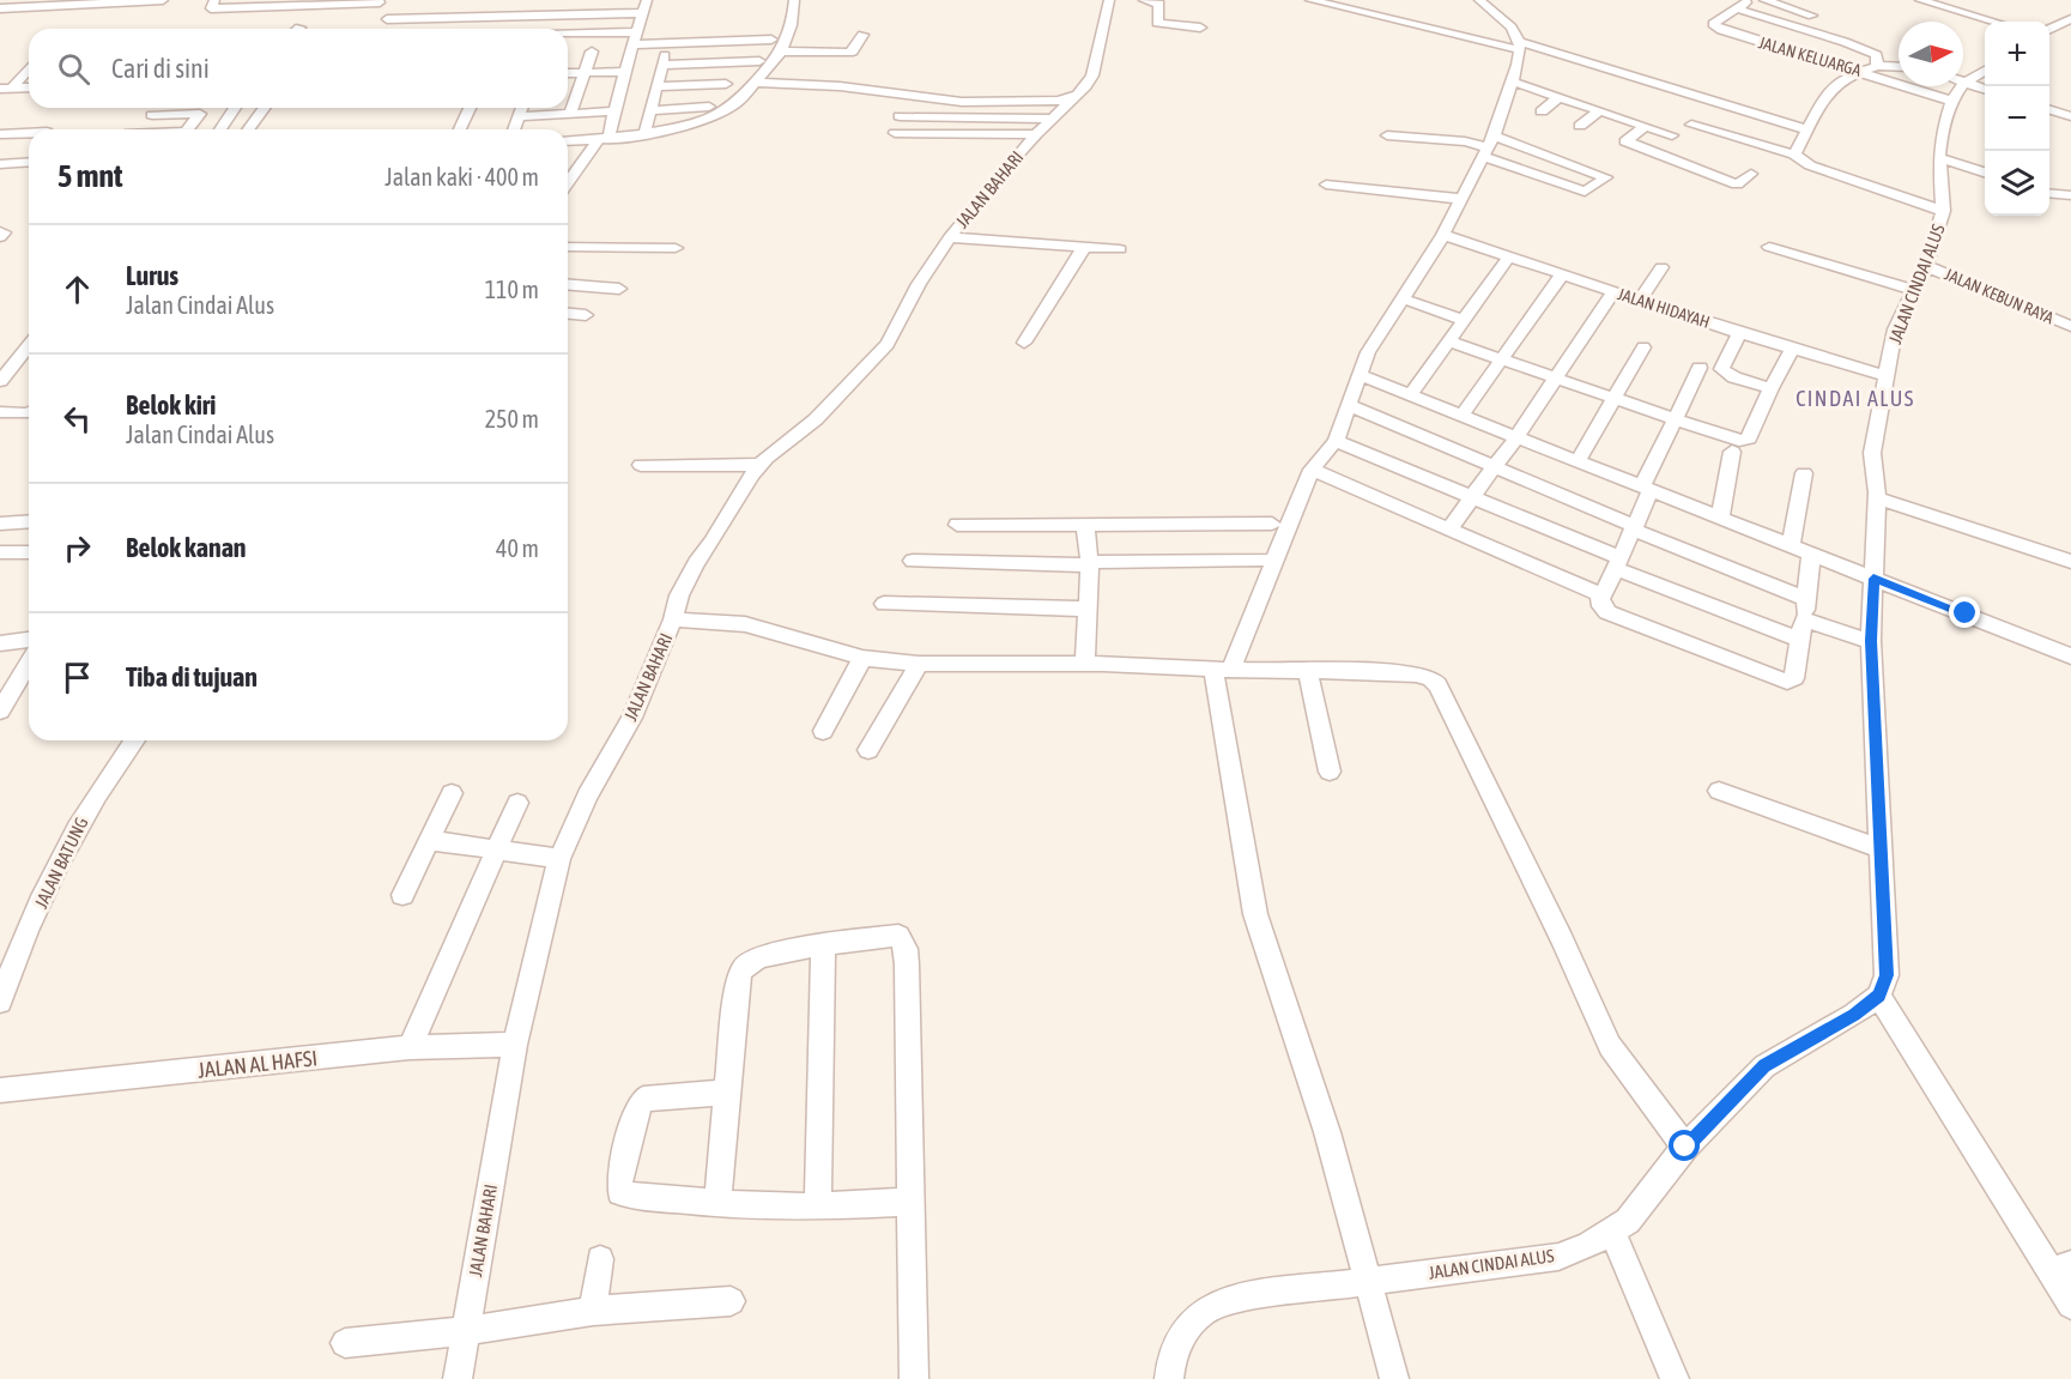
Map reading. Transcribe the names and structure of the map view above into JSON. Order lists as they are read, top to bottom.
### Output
{
  "streets": {
    "street": [
      "JALAN KELUARGA",
      "JALAN BAHARI",
      "JALAN CINDAI ALUS",
      "JALAN KEBUN RAYA",
      "JALAN HIDAYAH",
      "JALAN BATUNG",
      "JALAN AL HAFSI"
    ]
  },
  "crossings": [
    ["JALAN KELUARGA", "JALAN CINDAI ALUS"],
    ["JALAN BAHARI", "JALAN AL HAFSI"],
    ["JALAN CINDAI ALUS", "JALAN KEBUN RAYA"],
    ["JALAN CINDAI ALUS", "JALAN HIDAYAH"]
  ],
  "districts": ["CINDAI ALUS"],
  "north": "right",
  "page": {
    "map_buttons": ["+", "−"],
    "search": "Cari di sini",
    "heading": ["5 mnt", "Jalan kaki · 400 m"],
    "list": [
      ["Lurus", "Jalan Cindai Alus", "110 m"],
      ["Belok kiri", "Jalan Cindai Alus", "250 m"],
      ["Belok kanan", "40 m"],
      "Tiba di tujuan"
    ]
  }
}
